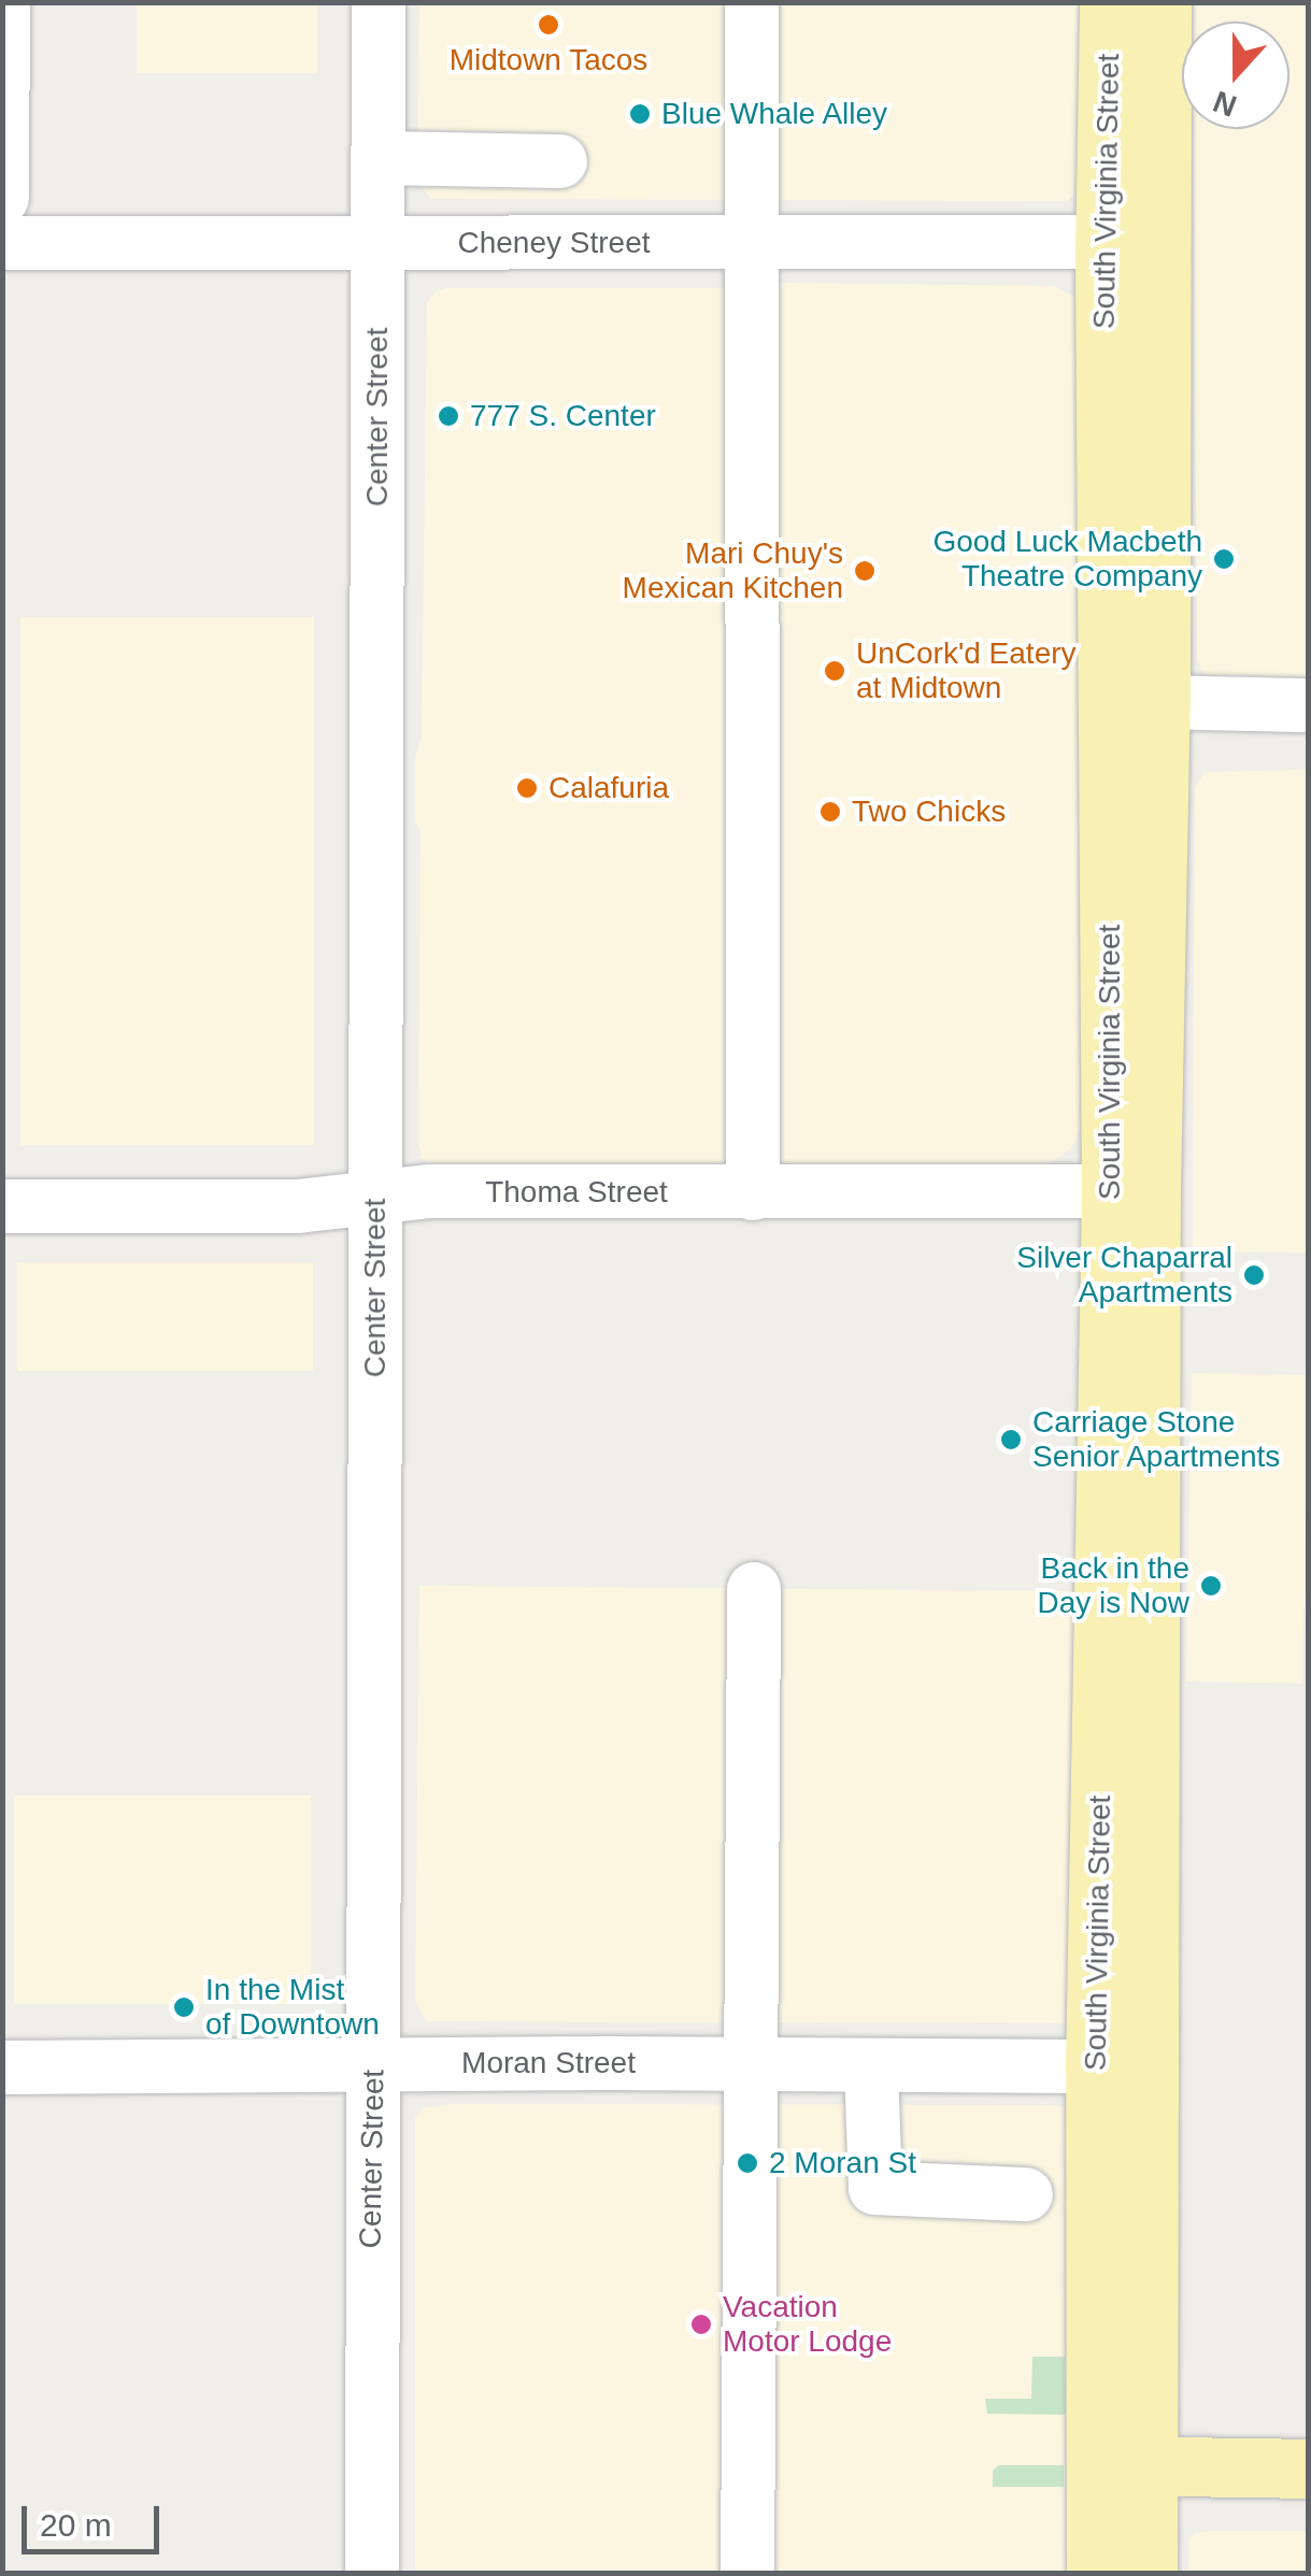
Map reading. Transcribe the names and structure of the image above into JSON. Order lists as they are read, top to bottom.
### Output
{
  "streets": {
    "main road": ["South Virginia Street"],
    "street": [
      "Cheney Street",
      "Center Street",
      "Thoma Street",
      "Moran Street"
    ]
  },
  "crossings": [
    ["South Virginia Street", "Cheney Street"],
    ["South Virginia Street", "Thoma Street"],
    ["South Virginia Street", "Moran Street"],
    ["Cheney Street", "Center Street"],
    ["Center Street", "Thoma Street"],
    ["Center Street", "Moran Street"]
  ],
  "places": [
    "Midtown Tacos",
    "Blue Whale Alley",
    "777 S. Center",
    "Good Luck Macbeth Theatre Company",
    "Mari Chuy's Mexican Kitchen",
    "UnCork'd Eatery at Midtown",
    "Calafuria",
    "Two Chicks",
    "Silver Chaparral Apartments",
    "Carriage Stone Senior Apartments",
    "Back in the Day is Now",
    "In the Mist of Downtown",
    "2 Moran St",
    "Vacation Motor Lodge"
  ],
  "scale_bar": "20 m",
  "north": "bottom"
}
